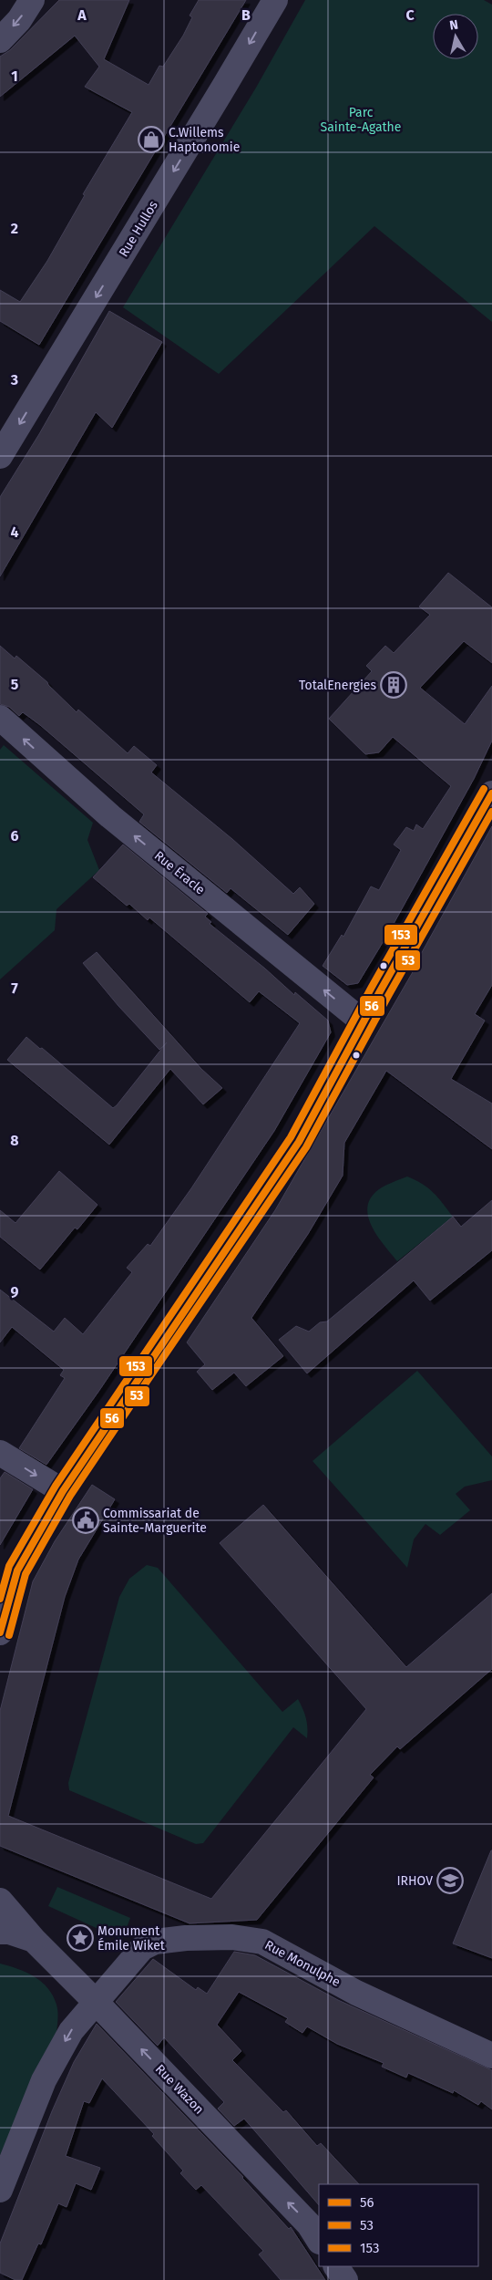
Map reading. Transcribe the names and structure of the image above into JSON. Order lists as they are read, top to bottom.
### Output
{
  "streets": {
    "street": [
      "Rue Hullos",
      "Rue Éracle",
      "Rue Monulphe",
      "Rue Wazon"
    ]
  },
  "crossings": [
    ["Rue Monulphe", "Rue Wazon"]
  ],
  "one_way": ["Rue Hullos", "Rue Éracle", "Rue Wazon"],
  "parks": ["Parc Sainte-Agathe"],
  "places": {
    "shop": ["C.Willems Haptonomie"],
    "building": ["TotalEnergies"],
    "public building": ["Commissariat de Sainte-Marguerite"],
    "school or university": ["IRHOV"],
    "place": ["Monument Émile Wiket"]
  },
  "lines": ["transit line 153", "transit line 56", "transit line 53"],
  "legend": ["56", "53", "153"],
  "north": "top",
  "grid": {
    "columns": ["A", "B", "C"],
    "rows": [
      "1",
      "2",
      "3",
      "4",
      "5",
      "6",
      "7",
      "8",
      "9"
    ]
  }
}
